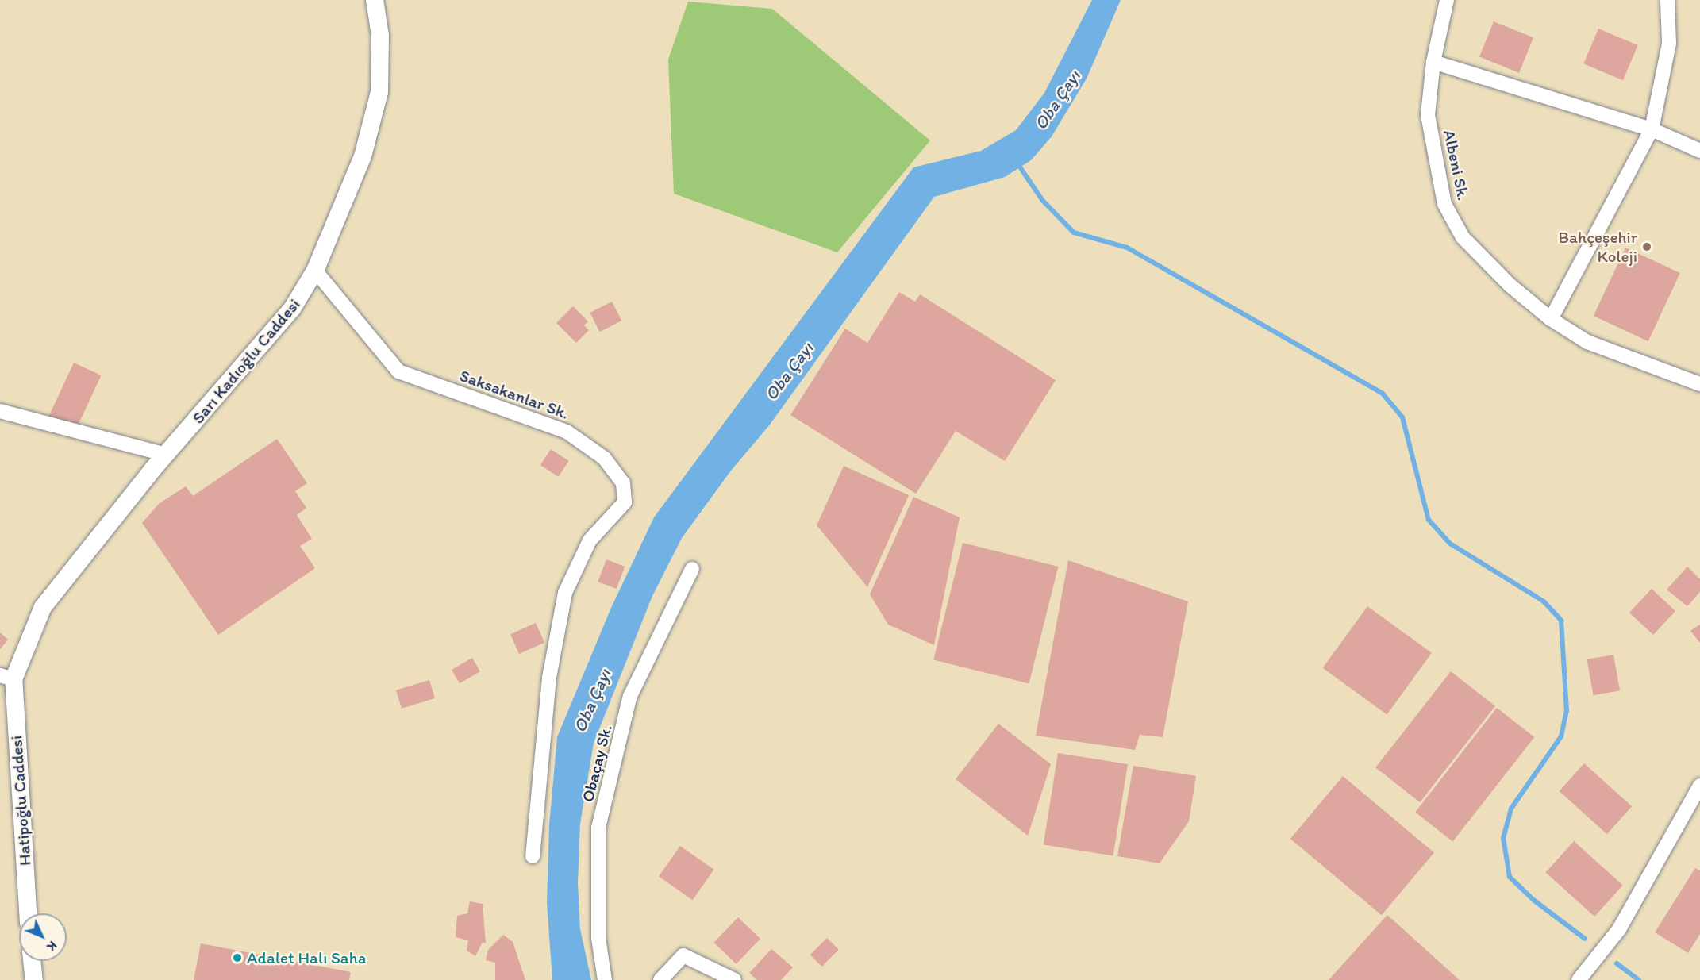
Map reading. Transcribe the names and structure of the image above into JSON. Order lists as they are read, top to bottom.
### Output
{
  "streets": {
    "street": [
      "Albeni Sk.",
      "Sarı Kadıoğlu Caddesi",
      "Saksakanlar Sk.",
      "Obaçay Sk.",
      "Hatipoğlu Caddesi"
    ]
  },
  "crossings": [
    ["Sarı Kadıoğlu Caddesi", "Saksakanlar Sk."],
    ["Sarı Kadıoğlu Caddesi", "Hatipoğlu Caddesi"]
  ],
  "water": ["Oba Çayı"],
  "places": ["Bahçeşehir Koleji", "Adalet Halı Saha"],
  "north": "bottom right"
}
